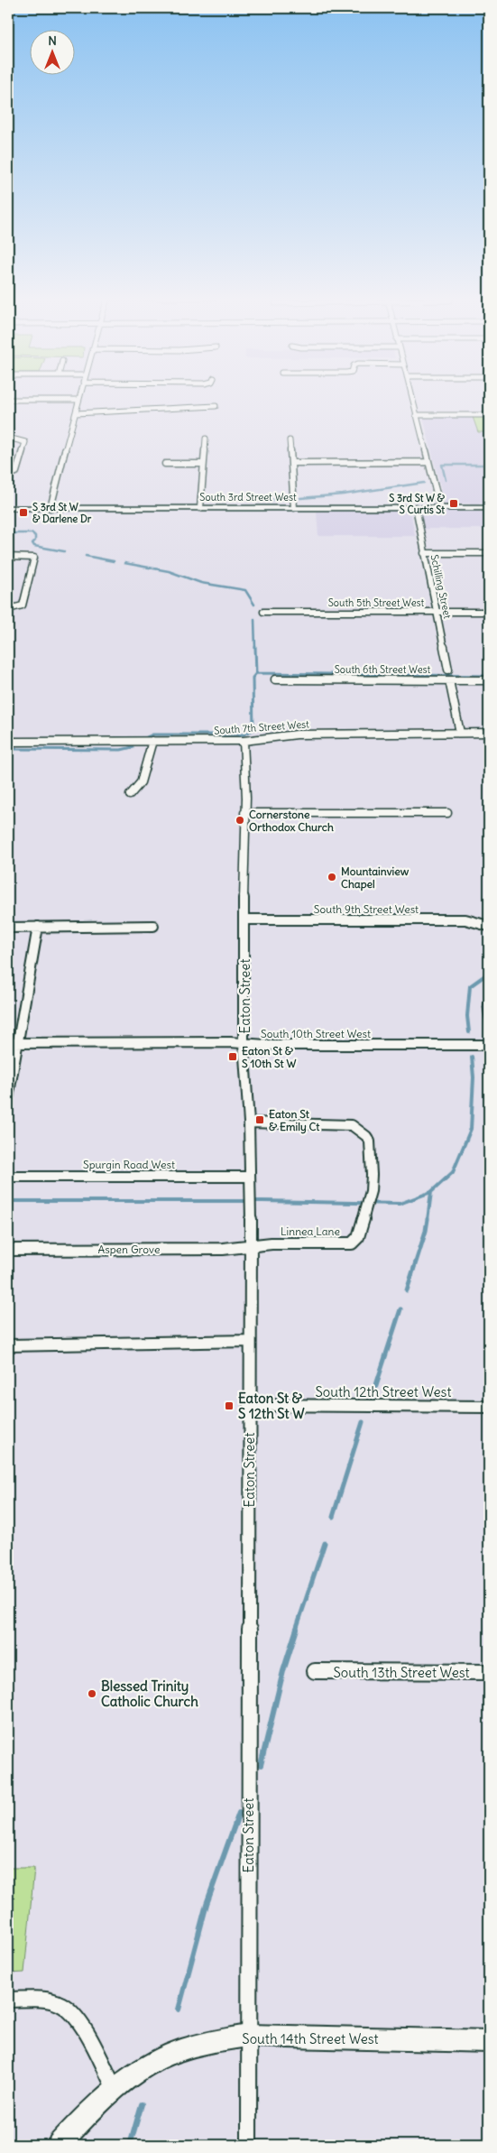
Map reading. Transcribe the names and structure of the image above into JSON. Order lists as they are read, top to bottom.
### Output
{
  "streets": {
    "main road": ["South 3rd Street West", "South 14th Street West"],
    "street": [
      "Schilling Street",
      "South 5th Street West",
      "South 6th Street West",
      "South 7th Street West",
      "South 9th Street West",
      "Eaton Street",
      "South 10th Street West",
      "Spurgin Road West",
      "Linnea Lane",
      "Aspen Grove",
      "South 12th Street West",
      "South 13th Street West"
    ]
  },
  "crossings": [
    ["South 3rd Street West", "Schilling Street"],
    ["Schilling Street", "South 5th Street West"],
    ["South 7th Street West", "Eaton Street"],
    ["South 9th Street West", "Eaton Street"],
    ["Eaton Street", "South 10th Street West"],
    ["Eaton Street", "Spurgin Road West"],
    ["Eaton Street", "Linnea Lane"],
    ["Eaton Street", "Aspen Grove"],
    ["Eaton Street", "South 12th Street West"],
    ["Eaton Street", "South 14th Street West"],
    ["Linnea Lane", "Aspen Grove"]
  ],
  "places": {
    "transit": [
      "S 3rd St W & S Curtis St",
      "S 3rd St W & Darlene Dr",
      "Eaton St & S 10th St W",
      "Eaton St & Emily Ct",
      "Eaton St & S 12th St W"
    ],
    "other": ["Cornerstone Orthodox Church", "Mountainview Chapel", "Blessed Trinity Catholic Church"]
  },
  "north": "top"
}
